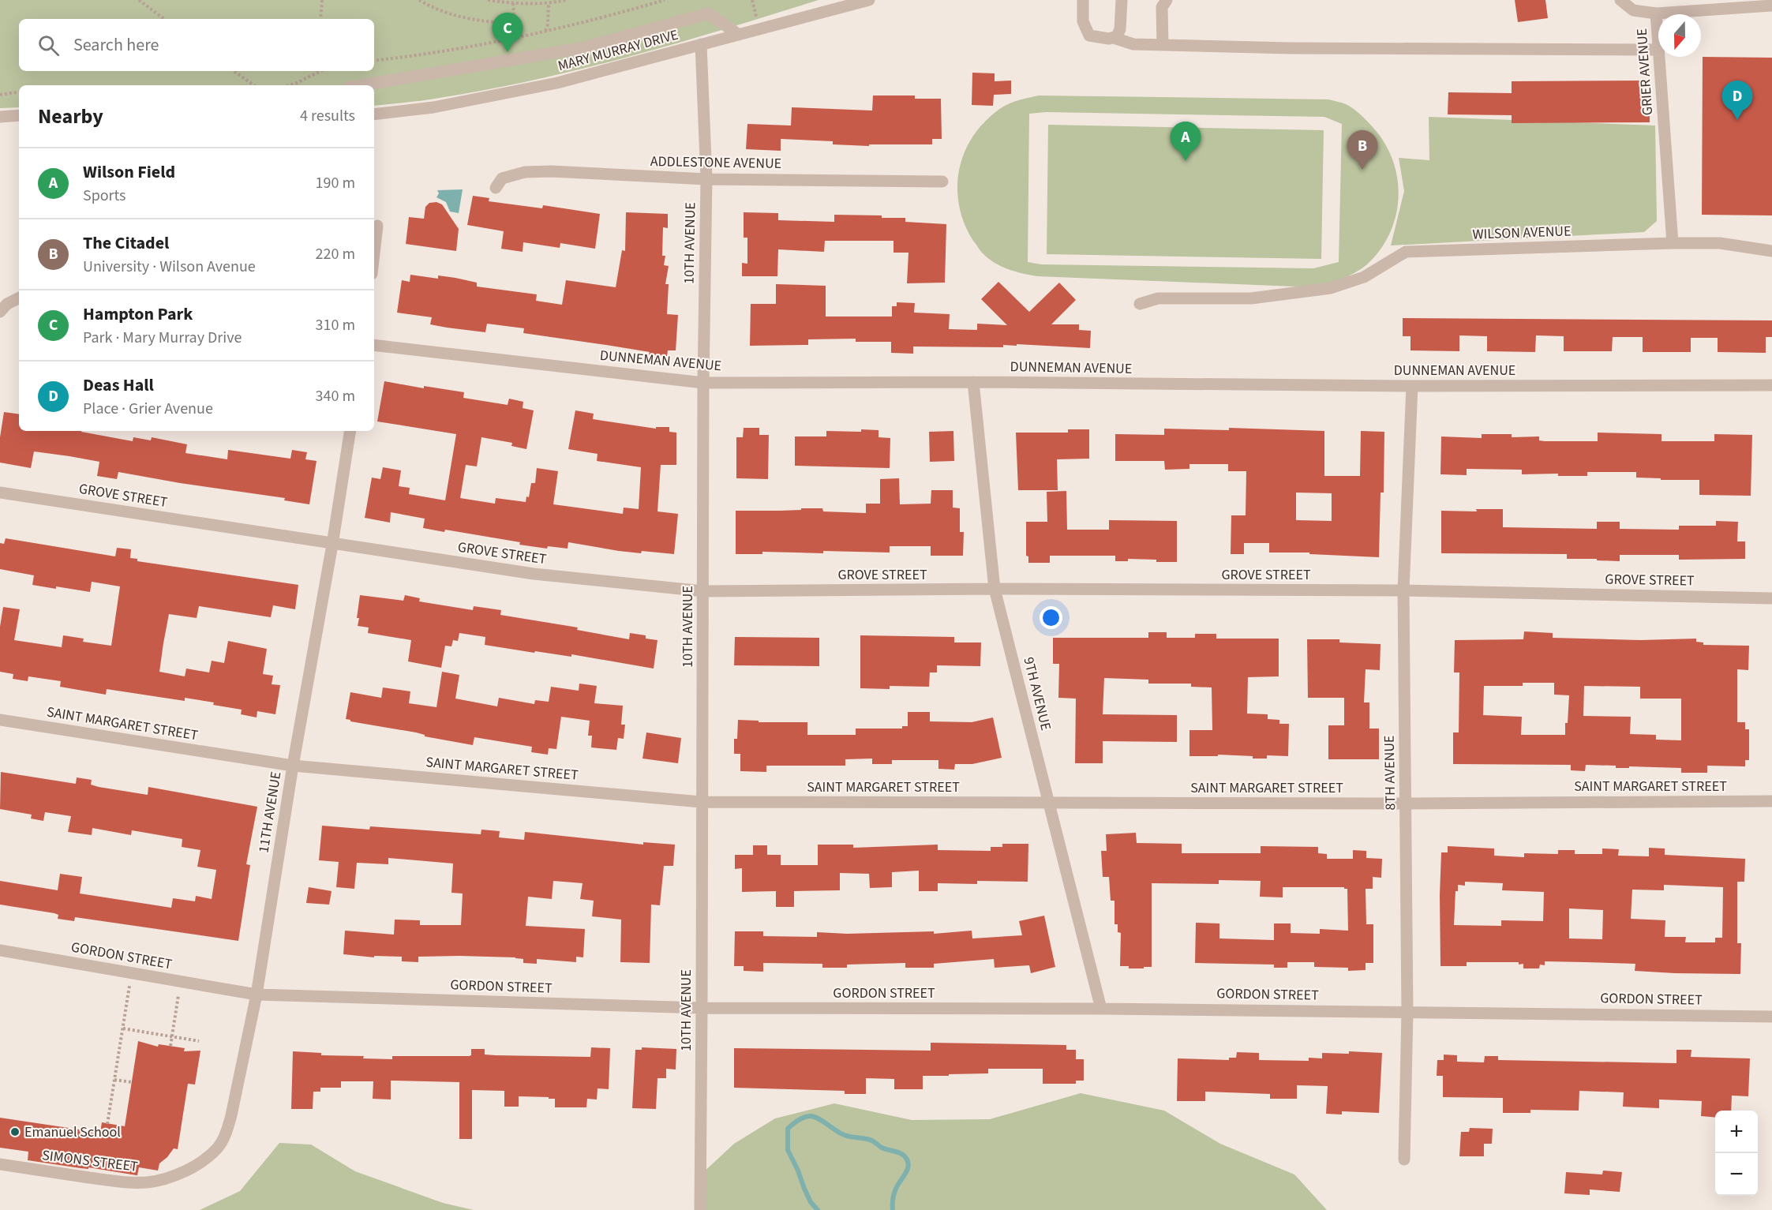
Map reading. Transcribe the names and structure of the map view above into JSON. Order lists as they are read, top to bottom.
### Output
{
  "streets": {
    "street": [
      "MARY MURRAY DRIVE",
      "GRIER AVENUE",
      "ADDLESTONE AVENUE",
      "WILSON AVENUE",
      "10TH AVENUE",
      "DUNNEMAN AVENUE",
      "GROVE STREET",
      "9TH AVENUE",
      "SAINT MARGARET STREET",
      "8TH AVENUE",
      "11TH AVENUE",
      "GORDON STREET",
      "SIMONS STREET"
    ]
  },
  "crossings": [
    ["MARY MURRAY DRIVE", "10TH AVENUE"],
    ["GRIER AVENUE", "WILSON AVENUE"],
    ["ADDLESTONE AVENUE", "10TH AVENUE"],
    ["10TH AVENUE", "DUNNEMAN AVENUE"],
    ["10TH AVENUE", "GROVE STREET"],
    ["10TH AVENUE", "SAINT MARGARET STREET"],
    ["10TH AVENUE", "GORDON STREET"],
    ["DUNNEMAN AVENUE", "9TH AVENUE"],
    ["DUNNEMAN AVENUE", "8TH AVENUE"],
    ["GROVE STREET", "9TH AVENUE"],
    ["GROVE STREET", "8TH AVENUE"],
    ["GROVE STREET", "11TH AVENUE"],
    ["9TH AVENUE", "SAINT MARGARET STREET"],
    ["9TH AVENUE", "GORDON STREET"],
    ["SAINT MARGARET STREET", "8TH AVENUE"],
    ["SAINT MARGARET STREET", "11TH AVENUE"],
    ["8TH AVENUE", "GORDON STREET"],
    ["11TH AVENUE", "GORDON STREET"],
    ["11TH AVENUE", "SIMONS STREET"]
  ],
  "places": ["Emanuel School"],
  "north": "bottom",
  "page": {
    "pins": [
      "C",
      "D",
      "A",
      "B"
    ],
    "search": "Search here",
    "heading": ["Nearby", "4 results"],
    "list": [
      {
        "mark": "A",
        "name": "Wilson Field",
        "note": "Sports",
        "value": "190 m"
      },
      {
        "mark": "B",
        "name": "The Citadel",
        "note": "University · Wilson Avenue",
        "value": "220 m"
      },
      {
        "mark": "C",
        "name": "Hampton Park",
        "note": "Park · Mary Murray Drive",
        "value": "310 m"
      },
      {
        "mark": "D",
        "name": "Deas Hall",
        "note": "Place · Grier Avenue",
        "value": "340 m"
      }
    ],
    "map_buttons": ["+", "−"]
  }
}
